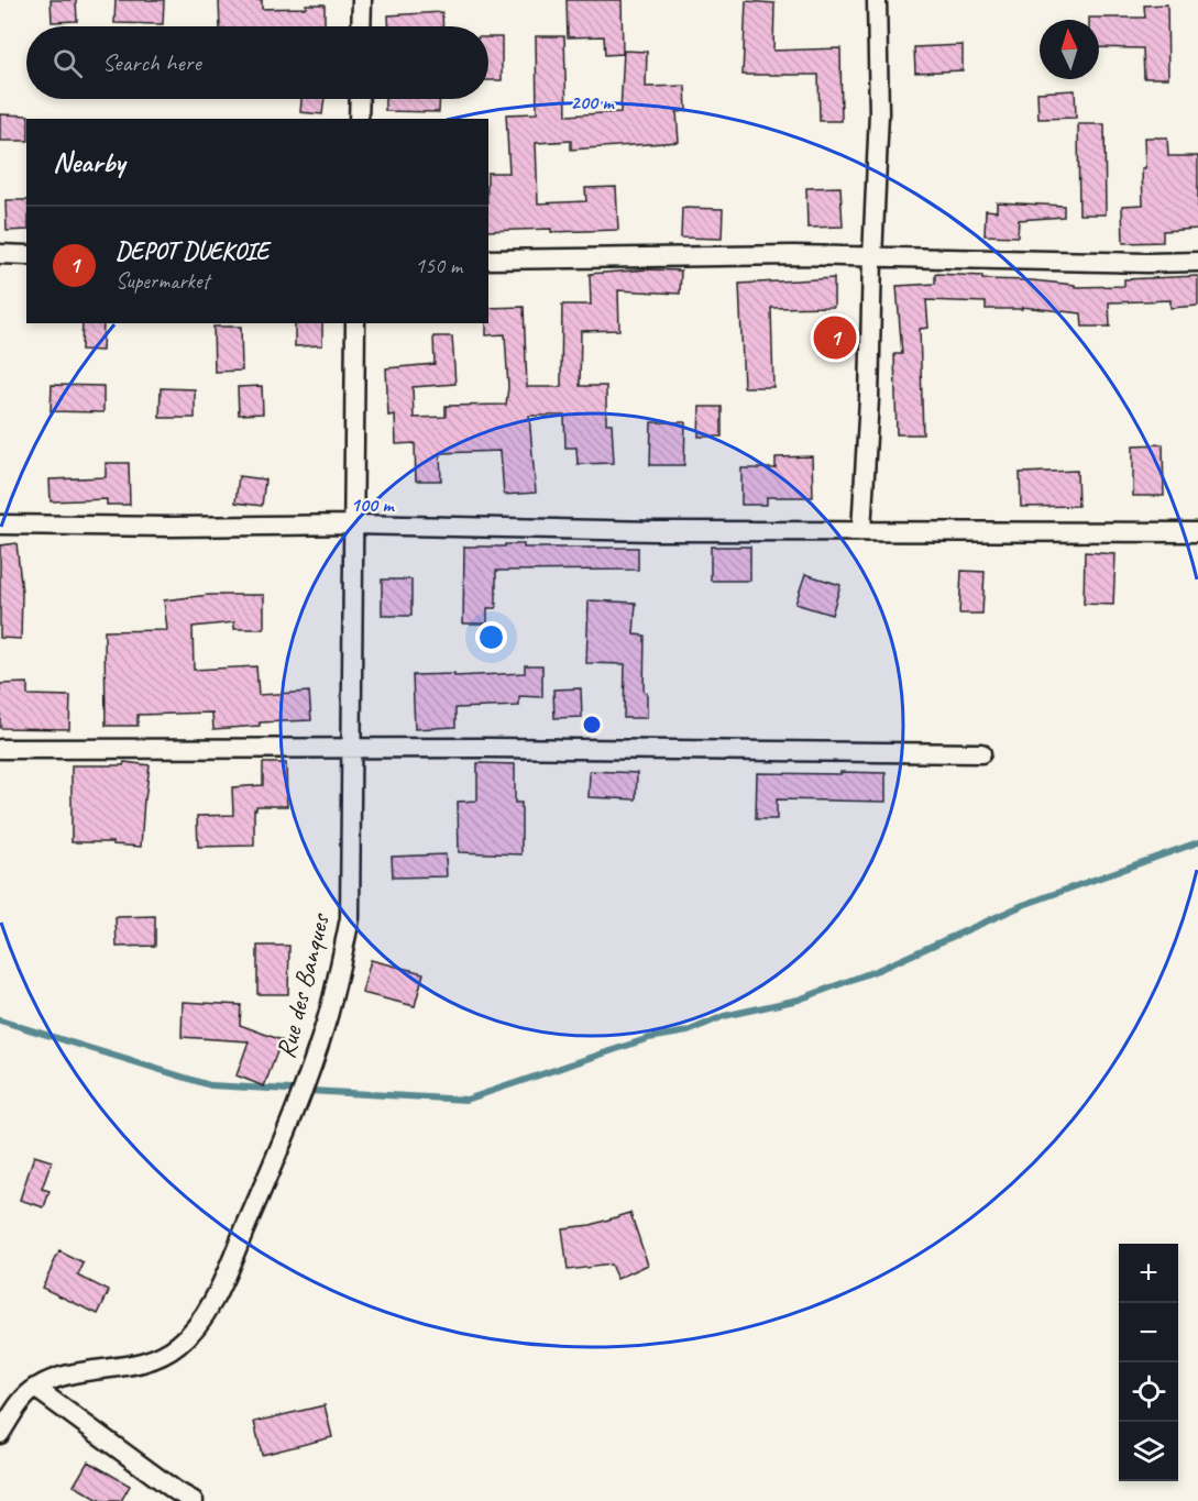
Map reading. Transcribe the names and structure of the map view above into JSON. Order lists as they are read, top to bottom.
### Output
{
  "streets": {
    "street": ["Rue des Banques"]
  },
  "north": "top",
  "page": {
    "search": "Search here",
    "heading": "Nearby",
    "list": [
      {
        "mark": "1",
        "name": "DEPOT DUEKOIE",
        "note": "Supermarket",
        "value": "150 m"
      }
    ],
    "pins": "1",
    "map_buttons": ["+", "−"]
  },
  "rings": ["200 m", "100 m"]
}
